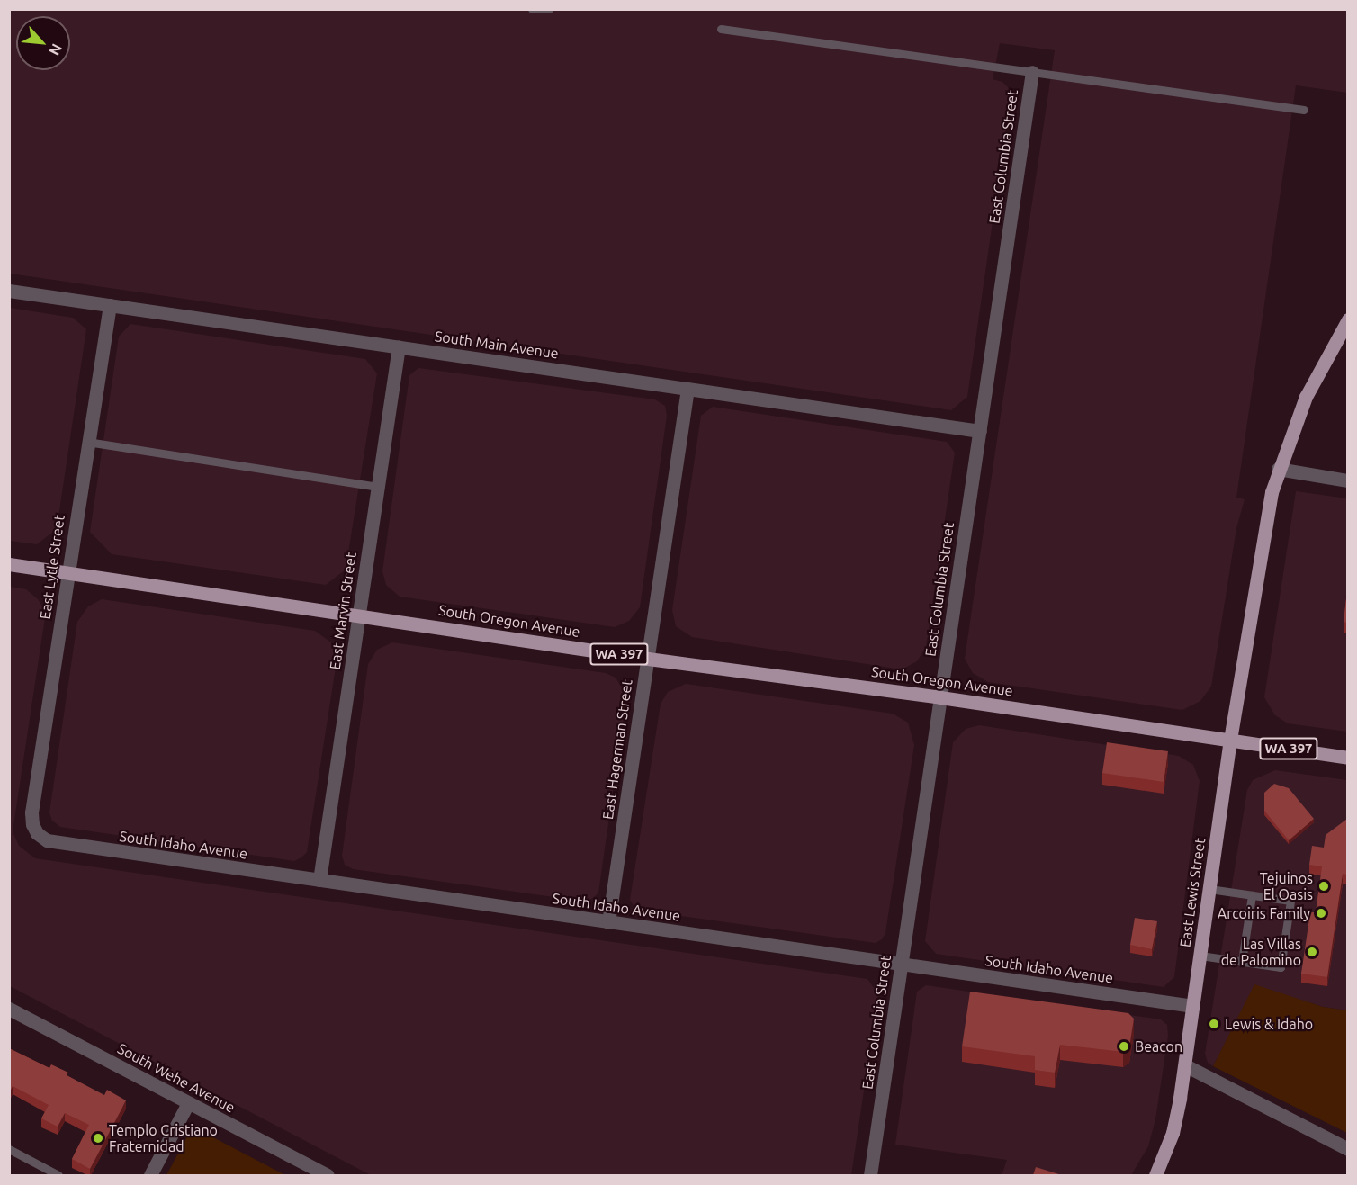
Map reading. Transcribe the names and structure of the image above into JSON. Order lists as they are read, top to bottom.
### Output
{
  "streets": {
    "main road": ["South Oregon Avenue", "WA 397", "East Lewis Street"],
    "street": [
      "East Columbia Street",
      "South Main Avenue",
      "East Lytle Street",
      "East Marvin Street",
      "East Hagerman Street",
      "South Idaho Avenue",
      "South Wehe Avenue"
    ]
  },
  "crossings": [
    ["East Columbia Street", "South Main Avenue"],
    ["East Columbia Street", "South Oregon Avenue"],
    ["East Columbia Street", "South Idaho Avenue"],
    ["South Main Avenue", "East Lytle Street"],
    ["South Main Avenue", "East Marvin Street"],
    ["South Main Avenue", "East Hagerman Street"],
    ["East Lytle Street", "South Oregon Avenue"],
    ["East Lytle Street", "South Idaho Avenue"],
    ["East Marvin Street", "South Oregon Avenue"],
    ["East Marvin Street", "South Idaho Avenue"],
    ["South Oregon Avenue", "WA 397"],
    ["South Oregon Avenue", "East Hagerman Street"],
    ["South Oregon Avenue", "East Lewis Street"],
    ["WA 397", "East Lewis Street"],
    ["East Hagerman Street", "South Idaho Avenue"],
    ["South Idaho Avenue", "East Lewis Street"]
  ],
  "places": [
    "Tejuinos El Oasis",
    "Arcoiris Family",
    "Las Villas de Palomino",
    "Lewis & Idaho",
    "Beacon",
    "Templo Cristiano Fraternidad"
  ],
  "north": "bottom right"
}
